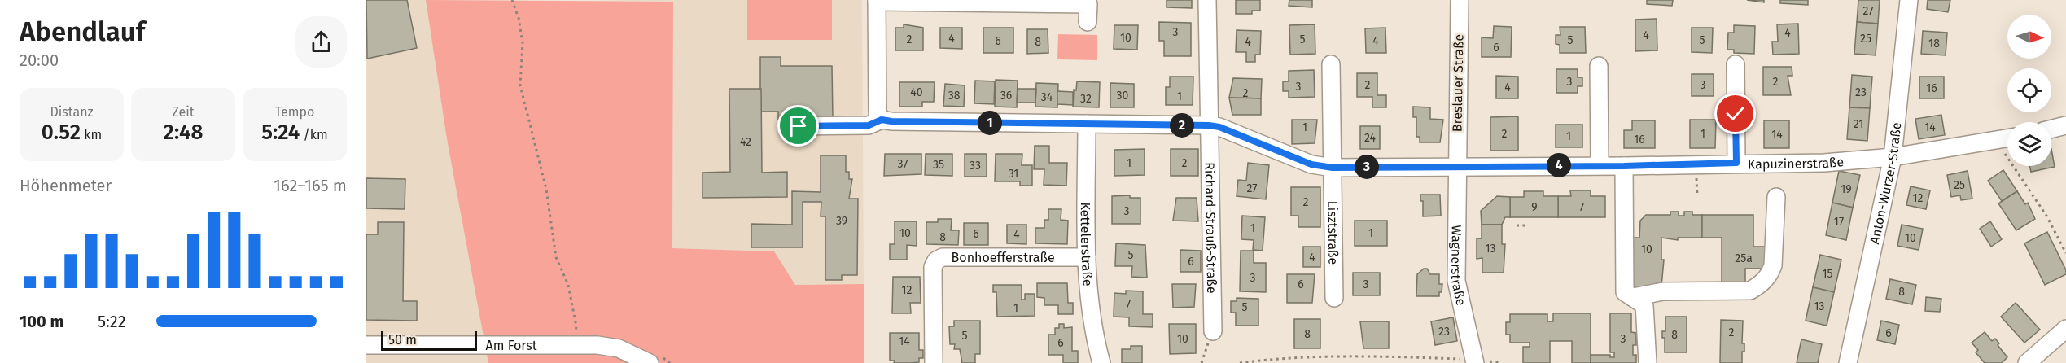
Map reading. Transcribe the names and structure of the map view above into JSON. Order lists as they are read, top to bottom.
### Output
{
  "streets": {
    "street": [
      "Breslauer Straße",
      "Kapuzinerstraße",
      "Anton-Wurzer-Straße",
      "Richard-Strauß-Straße",
      "Lisztstraße",
      "Kettelerstraße",
      "Bonhoefferstraße",
      "Wagnerstraße",
      "Am Forst"
    ]
  },
  "crossings": [
    ["Breslauer Straße", "Kapuzinerstraße"],
    ["Breslauer Straße", "Wagnerstraße"],
    ["Kapuzinerstraße", "Anton-Wurzer-Straße"],
    ["Kapuzinerstraße", "Richard-Strauß-Straße"],
    ["Kapuzinerstraße", "Lisztstraße"],
    ["Kapuzinerstraße", "Kettelerstraße"],
    ["Kapuzinerstraße", "Wagnerstraße"],
    ["Kettelerstraße", "Bonhoefferstraße"]
  ],
  "house_numbers": [
    "27",
    "3",
    "4",
    "4",
    "10",
    "4",
    "25",
    "2",
    "5",
    "5",
    "5",
    "6",
    "4",
    "8",
    "4",
    "18",
    "6",
    "3",
    "2",
    "2",
    "3",
    "3",
    "4",
    "16",
    "40",
    "23",
    "2",
    "38",
    "36",
    "30",
    "1",
    "34",
    "32",
    "21",
    "1",
    "14",
    "2",
    "1",
    "14",
    "1",
    "24",
    "16",
    "42",
    "1",
    "2",
    "37",
    "35",
    "33",
    "31",
    "25",
    "27",
    "19",
    "12",
    "2",
    "9",
    "7",
    "3",
    "39",
    "17",
    "1",
    "10",
    "1",
    "6",
    "4",
    "8",
    "10",
    "13",
    "10",
    "5",
    "4",
    "25a",
    "6",
    "15",
    "3",
    "6",
    "3",
    "12",
    "8",
    "7",
    "13",
    "5",
    "1",
    "23",
    "2",
    "6",
    "8",
    "8",
    "5",
    "10",
    "3",
    "14",
    "6"
  ],
  "scale_bar": "50 m",
  "north": "right",
  "page": {
    "heading": ["Abendlauf", "20:00"],
    "stats": [
      ["Distanz", "0.52 km"],
      ["Zeit", "2:48"],
      ["Tempo", "5:24 /km"]
    ],
    "pins": [
      "1",
      "2",
      "4",
      "3"
    ],
    "chart": ["Höhenmeter", "162–165 m"],
    "list": [
      {
        "name": "100 m",
        "note": "5:22"
      }
    ],
    "scale": "50 m"
  }
}
